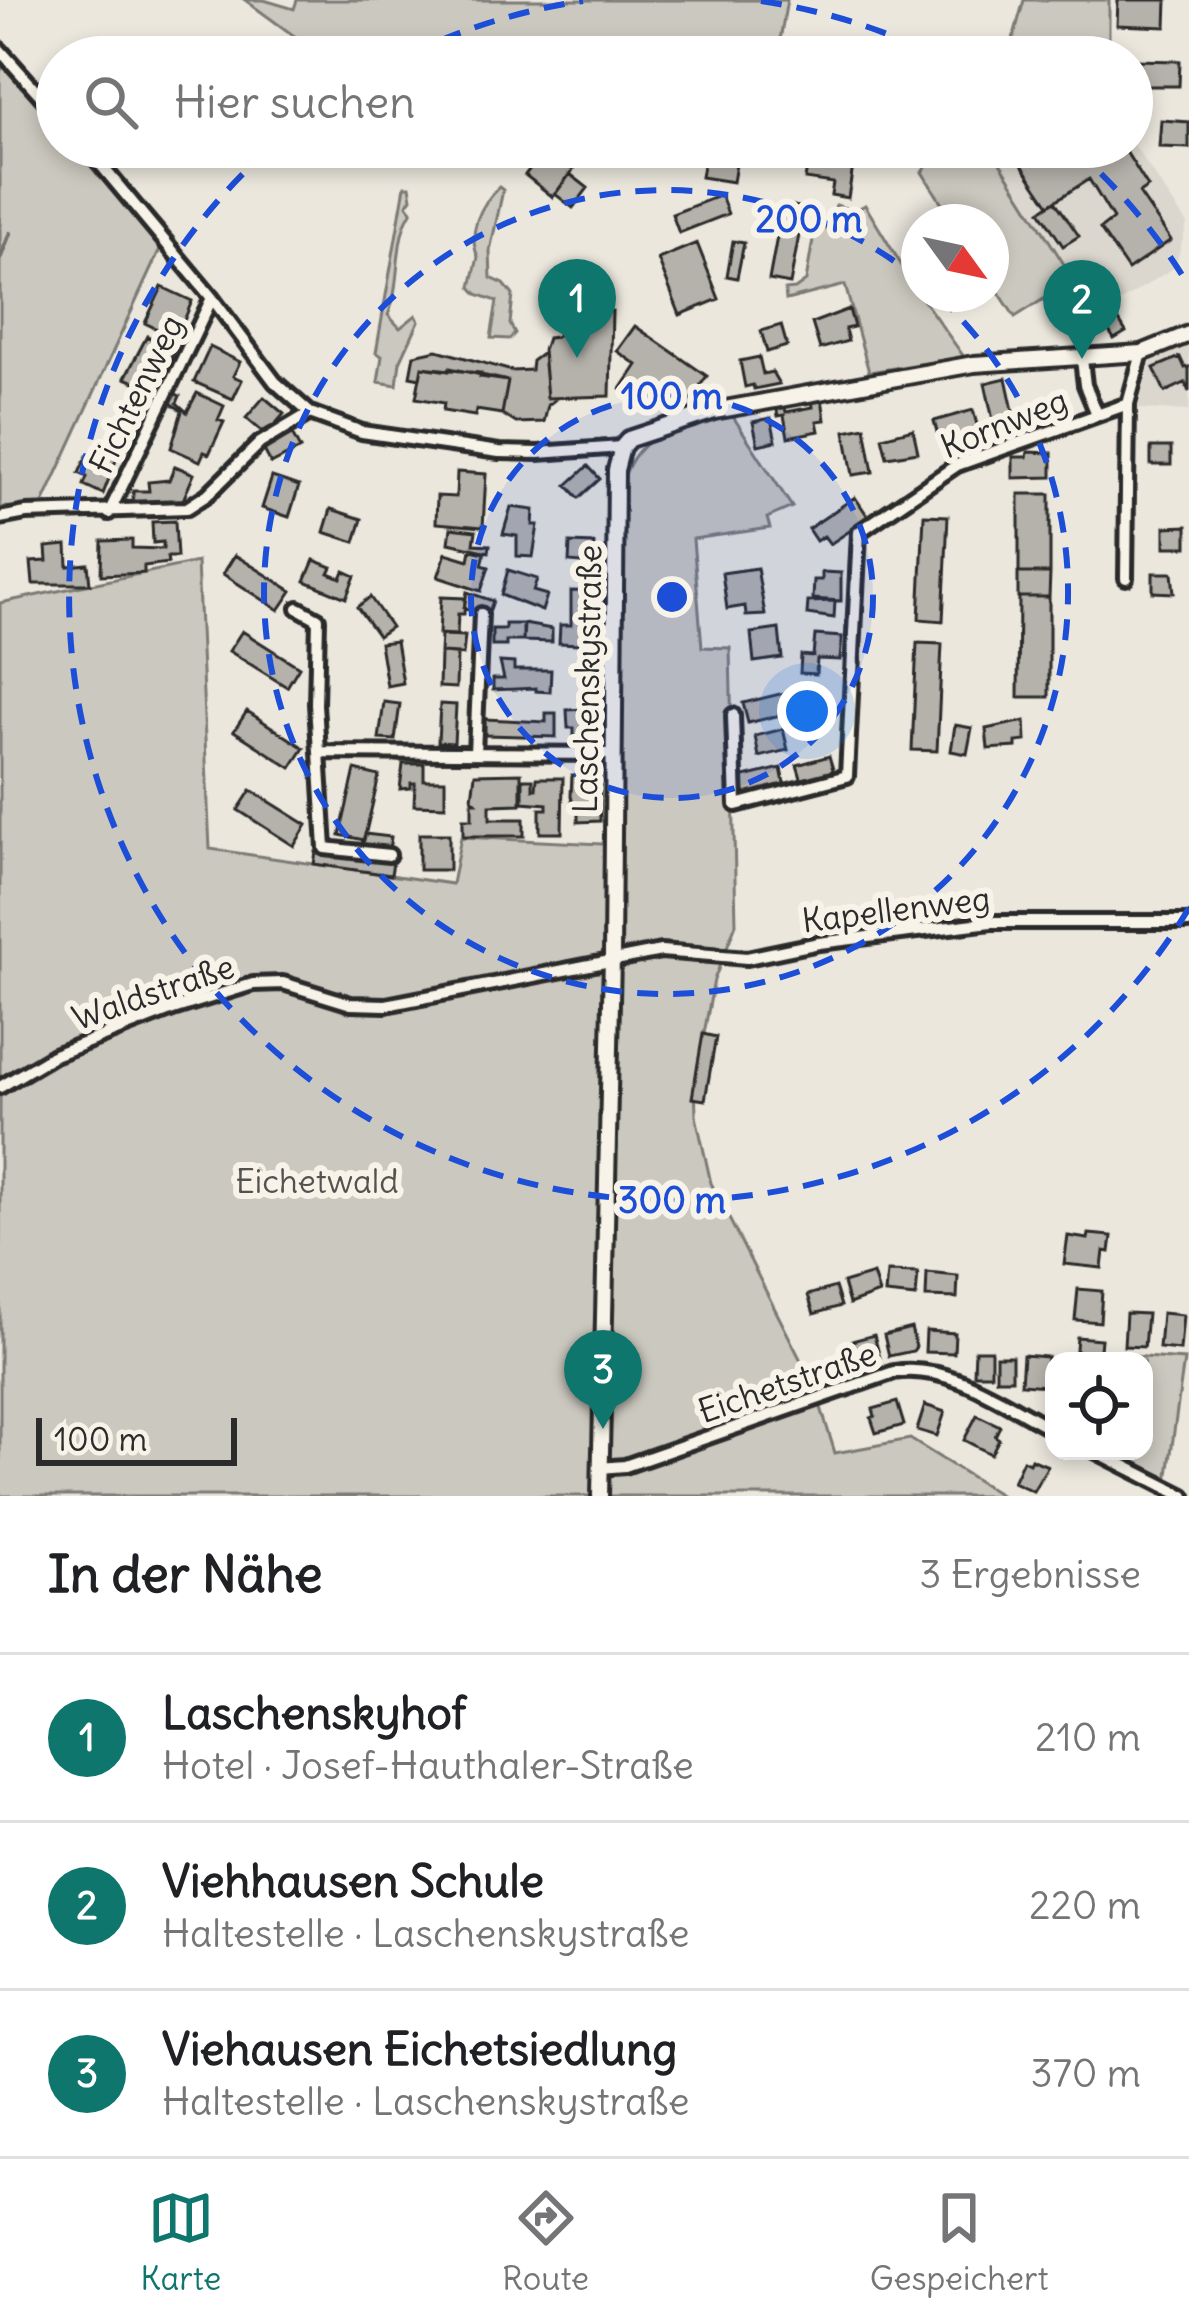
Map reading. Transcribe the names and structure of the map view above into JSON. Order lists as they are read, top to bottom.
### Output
{
  "streets": {
    "street": [
      "Fichtenweg",
      "Kornweg",
      "Laschenskystraße",
      "Kapellenweg",
      "Waldstraße",
      "Eichetstraße"
    ]
  },
  "crossings": [
    ["Laschenskystraße", "Kapellenweg"],
    ["Laschenskystraße", "Waldstraße"],
    ["Laschenskystraße", "Eichetstraße"],
    ["Kapellenweg", "Waldstraße"]
  ],
  "parks": ["Eichetwald"],
  "scale_bar": "100 m",
  "north": "bottom right",
  "page": {
    "search": "Hier suchen",
    "pins": ["1", "2", "3"],
    "scale": "100 m",
    "heading": ["In der Nähe", "3 Ergebnisse"],
    "list": [
      {
        "mark": "1",
        "name": "Laschenskyhof",
        "note": "Hotel · Josef-Hauthaler-Straße",
        "value": "210 m"
      },
      {
        "mark": "2",
        "name": "Viehhausen Schule",
        "note": "Haltestelle · Laschenskystraße",
        "value": "220 m"
      },
      {
        "mark": "3",
        "name": "Viehausen Eichetsiedlung",
        "note": "Haltestelle · Laschenskystraße",
        "value": "370 m"
      }
    ],
    "nav": ["Karte", "Route", "Gespeichert"]
  },
  "rings": ["200 m", "100 m", "300 m"]
}
